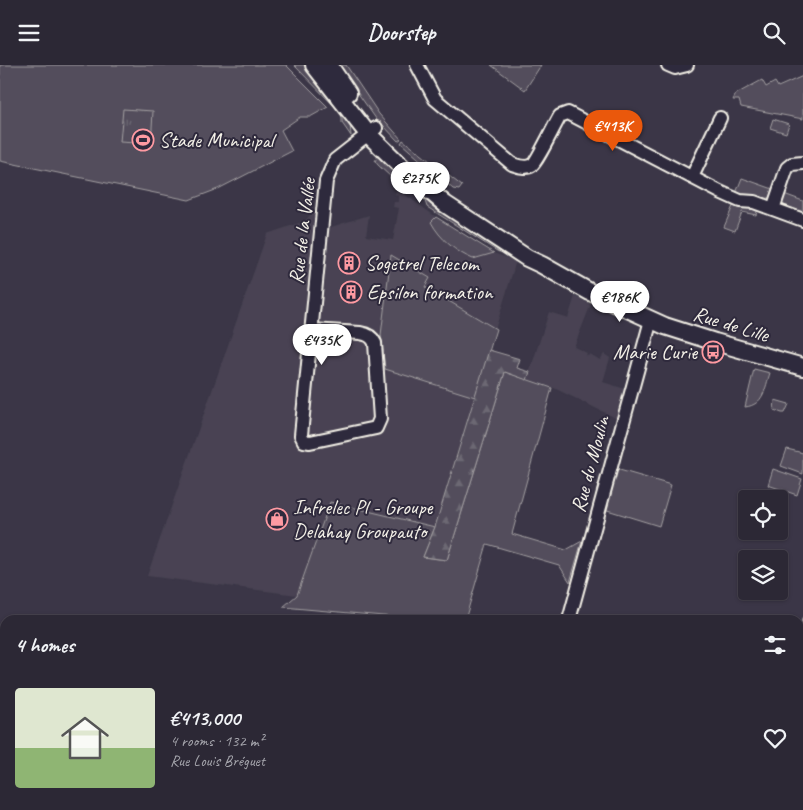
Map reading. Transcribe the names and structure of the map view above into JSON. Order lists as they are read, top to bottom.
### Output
{
  "streets": {
    "main road": ["Rue de Lille"],
    "street": ["Rue de la Vallée", "Rue du Moulin"]
  },
  "crossings": [
    ["Rue de la Vallée", "Rue de Lille"],
    ["Rue de Lille", "Rue du Moulin"]
  ],
  "places": {
    "sports": ["Stade Municipal"],
    "building": ["Sogetrel Telecom", "Epsilon formation"],
    "bus stop": ["Marie Curie"],
    "shop": ["Infrelec Pl - Groupe Delahay Groupauto"]
  },
  "page": {
    "header": "Doorstep",
    "price": [
      "€413K",
      "€275K",
      "€186K",
      "€435K"
    ],
    "heading": "4 homes",
    "list": [
      {
        "name": "€413,000",
        "note": "4 rooms · 132 m² · Rue Louis Bréguet"
      }
    ]
  }
}
